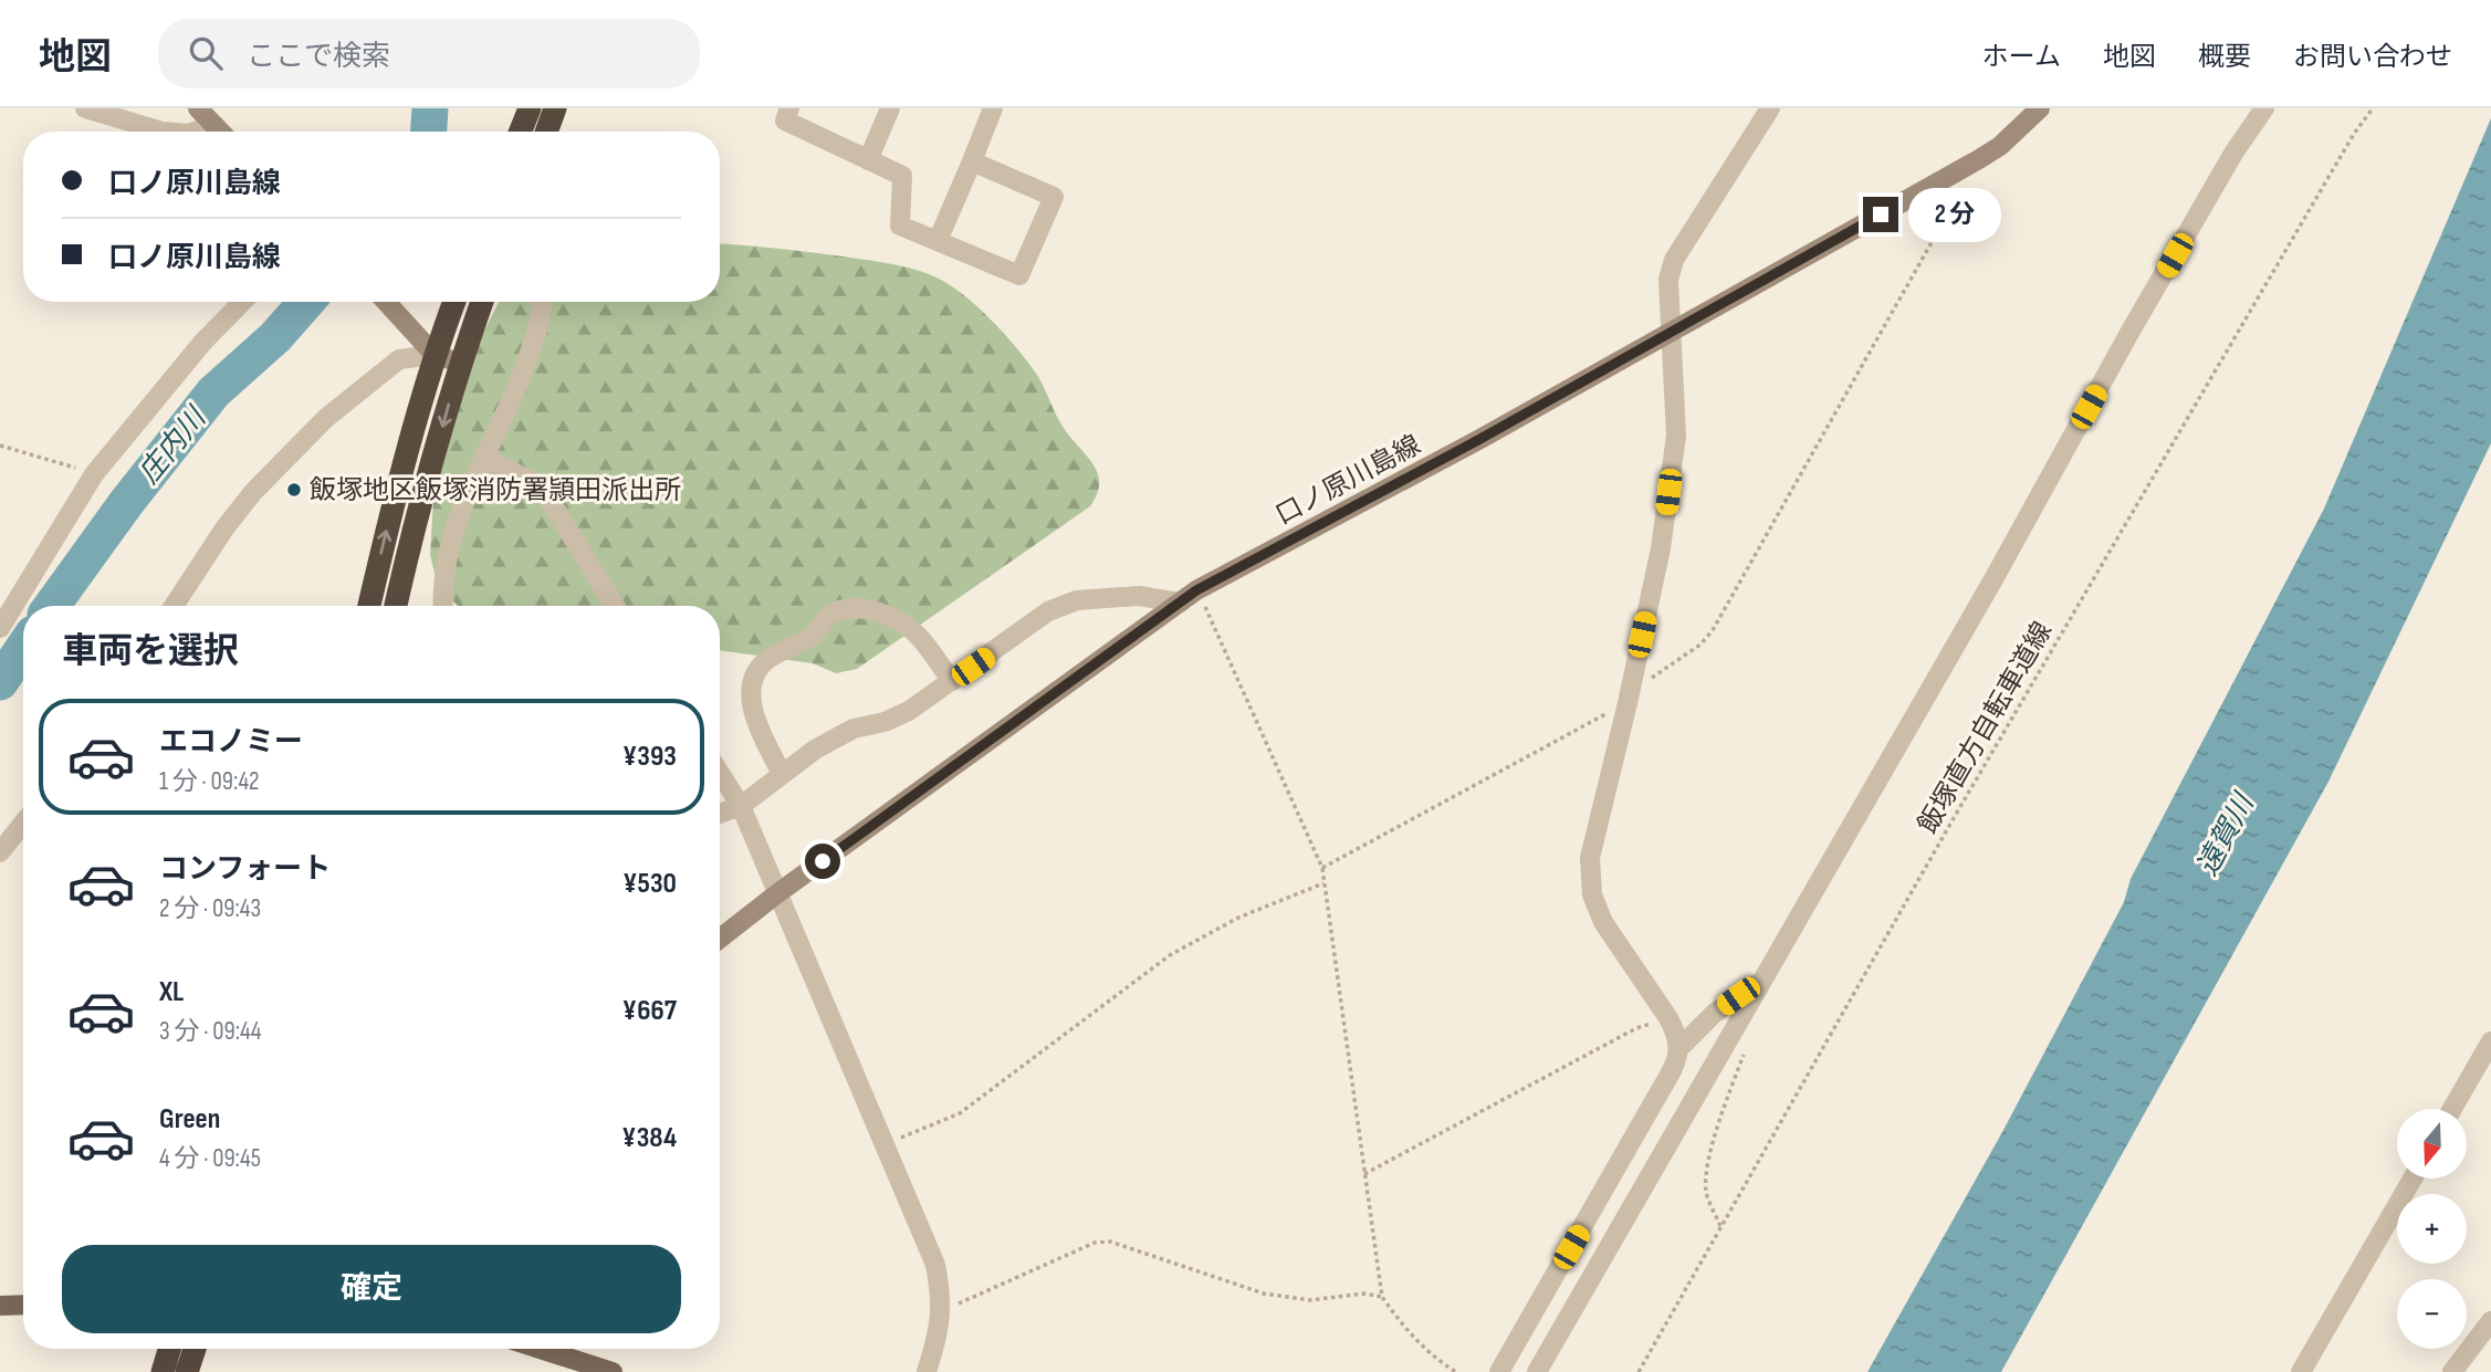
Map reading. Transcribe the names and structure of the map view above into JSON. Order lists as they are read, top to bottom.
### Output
{
  "streets": {
    "main road": ["口ノ原川島線"],
    "path": ["飯塚直方自転車道線"]
  },
  "water": ["庄内川", "遠賀川"],
  "places": ["飯塚地区飯塚消防署頴田派出所"],
  "north": "bottom",
  "page": {
    "header": "地図",
    "search": "ここで検索",
    "nav": [
      "ホーム",
      "地図",
      "概要",
      "お問い合わせ"
    ],
    "banner": ["口ノ原川島線", "口ノ原川島線"],
    "bubble": "2 分",
    "heading": "車両を選択",
    "list": [
      {
        "name": "エコノミー",
        "note": "1 分 · 09:42",
        "value": "¥393"
      },
      {
        "name": "コンフォート",
        "note": "2 分 · 09:43",
        "value": "¥530"
      },
      {
        "name": "XL",
        "note": "3 分 · 09:44",
        "value": "¥667"
      },
      {
        "name": "Green",
        "note": "4 分 · 09:45",
        "value": "¥384"
      }
    ],
    "map_buttons": ["+", "−"],
    "buttons": "確定"
  }
}
